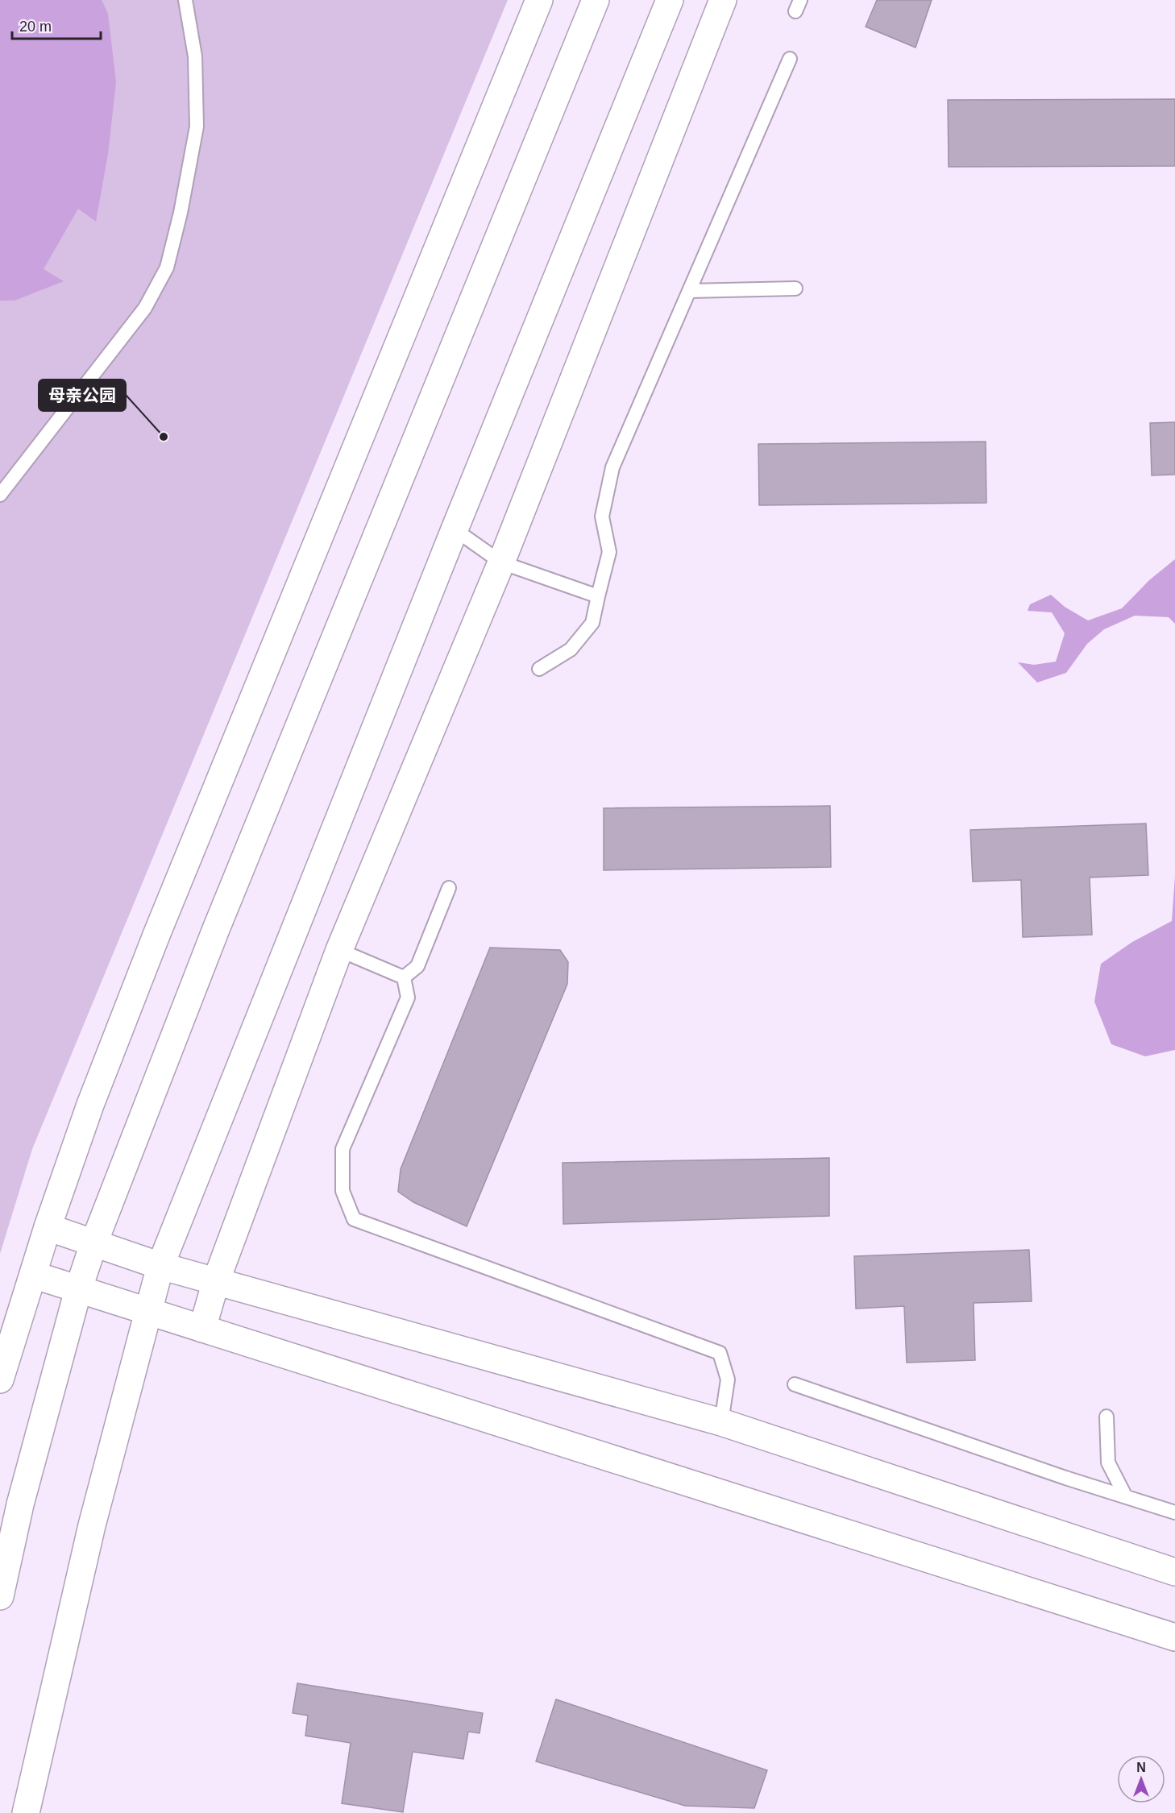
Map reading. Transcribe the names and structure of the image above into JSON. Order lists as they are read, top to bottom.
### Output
{
  "places": ["母亲公园"],
  "scale_bar": "20 m",
  "north": "top"
}
